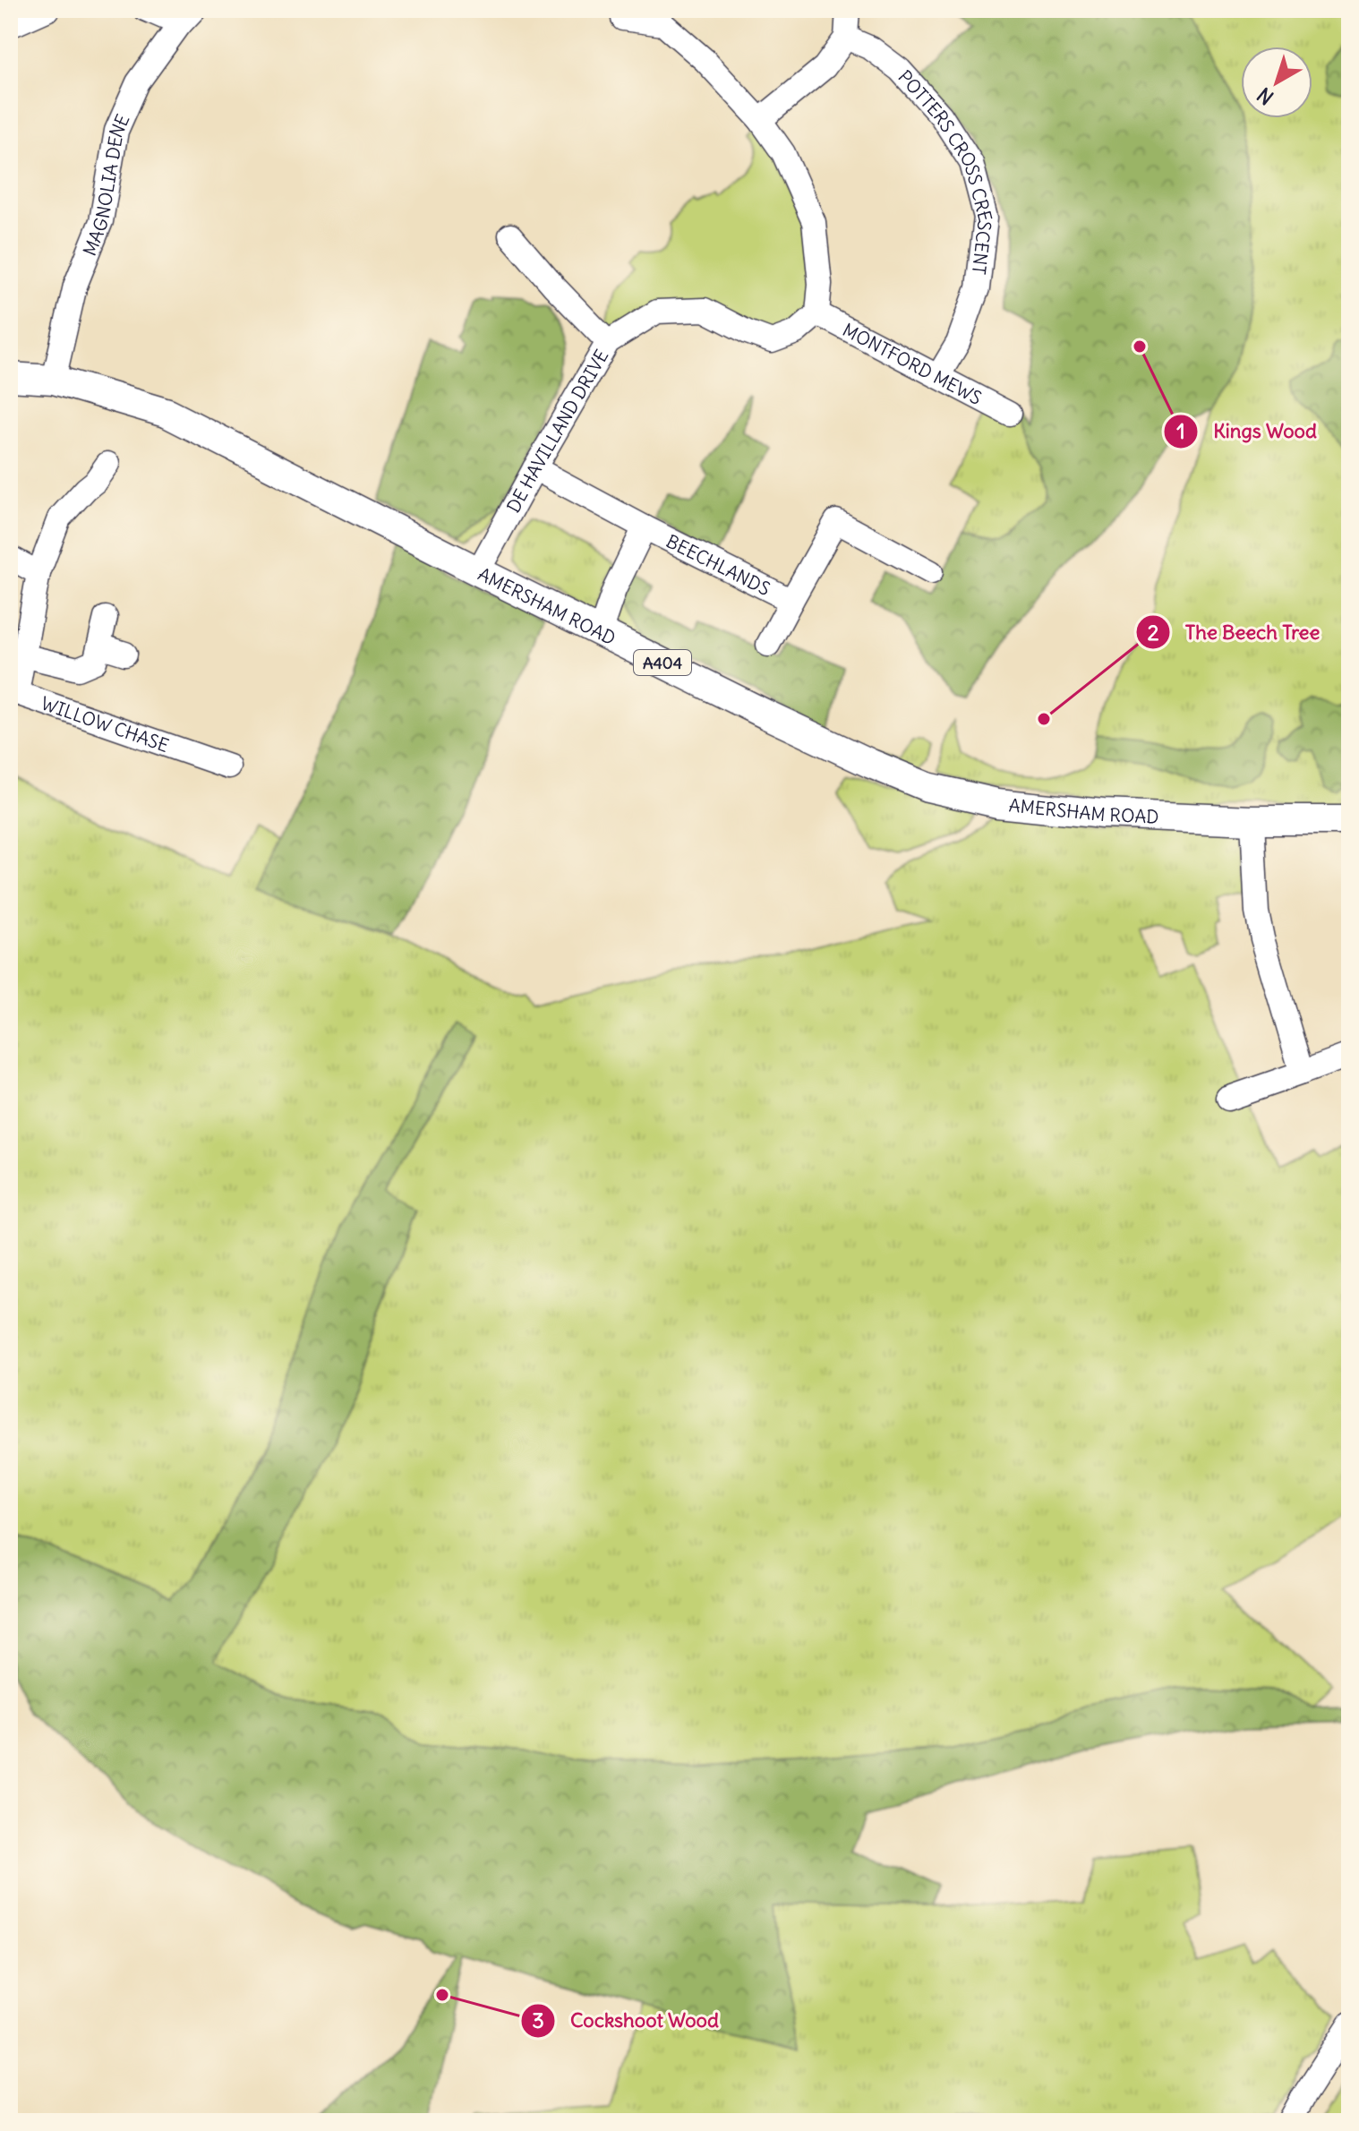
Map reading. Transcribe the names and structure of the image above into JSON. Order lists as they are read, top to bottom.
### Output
{
  "streets": {
    "main road": ["AMERSHAM ROAD", "A404"],
    "street": [
      "POTTERS CROSS CRESCENT",
      "MAGNOLIA DENE",
      "MONTFORD MEWS",
      "DE HAVILLAND DRIVE",
      "BEECHLANDS",
      "WILLOW CHASE"
    ]
  },
  "crossings": [
    ["POTTERS CROSS CRESCENT", "MONTFORD MEWS"],
    ["MAGNOLIA DENE", "AMERSHAM ROAD"],
    ["MONTFORD MEWS", "DE HAVILLAND DRIVE"],
    ["DE HAVILLAND DRIVE", "BEECHLANDS"],
    ["DE HAVILLAND DRIVE", "AMERSHAM ROAD"],
    ["BEECHLANDS", "AMERSHAM ROAD"]
  ],
  "places": ["Kings Wood", "The Beech Tree", "Cockshoot Wood"],
  "north": "bottom left"
}
